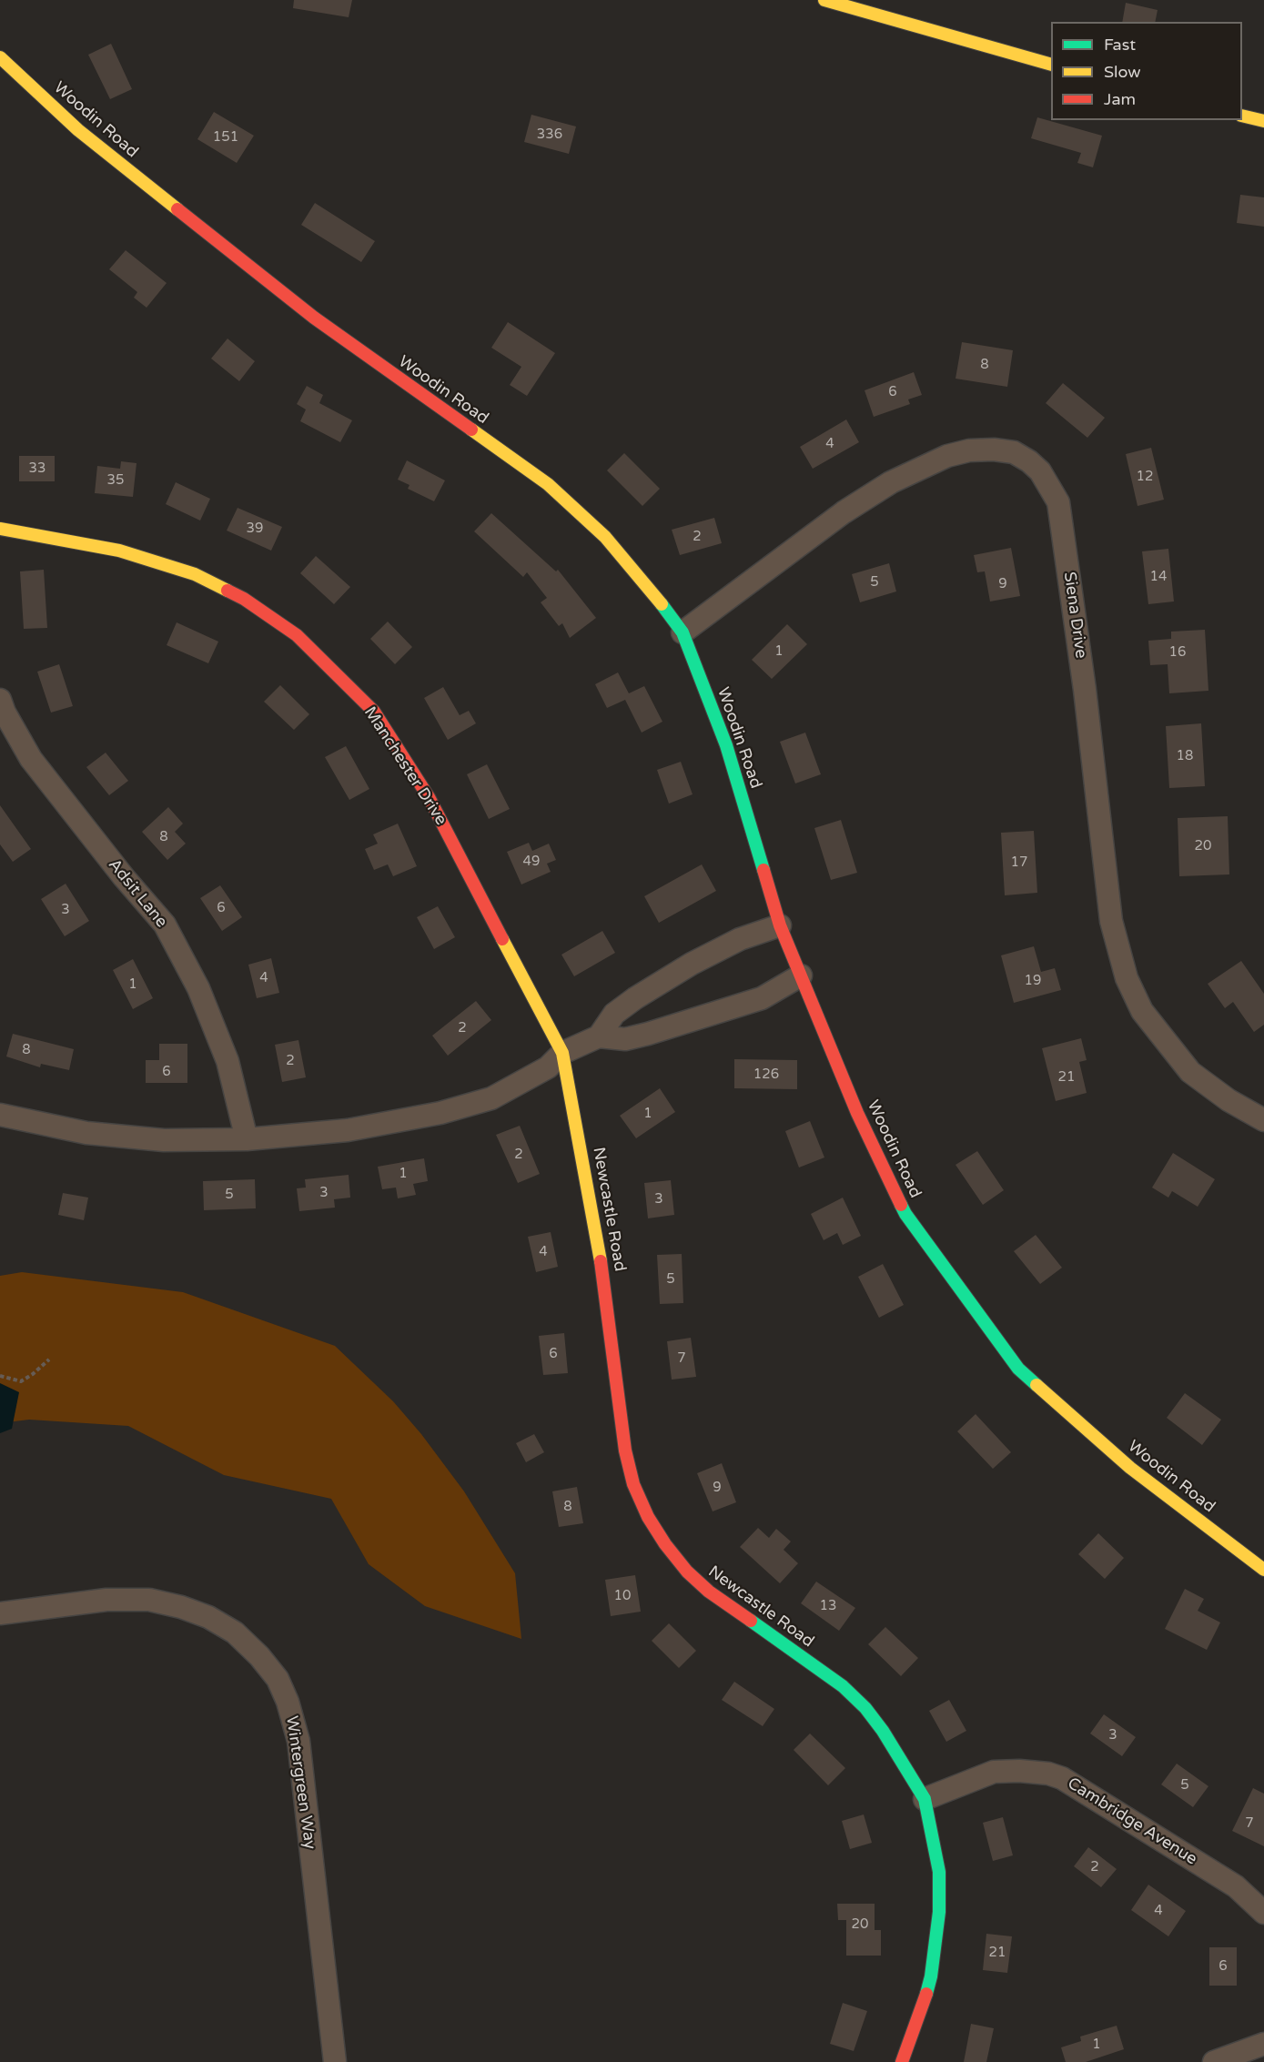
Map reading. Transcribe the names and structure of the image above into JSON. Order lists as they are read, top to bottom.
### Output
{
  "streets": {
    "street": [
      "Woodin Road",
      "Siena Drive",
      "Manchester Drive",
      "Adsit Lane",
      "Newcastle Road",
      "Wintergreen Way",
      "Cambridge Avenue"
    ]
  },
  "crossings": [
    ["Woodin Road", "Siena Drive"],
    ["Manchester Drive", "Newcastle Road"],
    ["Newcastle Road", "Cambridge Avenue"]
  ],
  "house_numbers": [
    "336",
    "151",
    "8",
    "6",
    "4",
    "33",
    "12",
    "35",
    "39",
    "2",
    "14",
    "5",
    "9",
    "1",
    "16",
    "18",
    "8",
    "20",
    "49",
    "17",
    "6",
    "3",
    "4",
    "19",
    "1",
    "2",
    "8",
    "2",
    "6",
    "126",
    "21",
    "1",
    "2",
    "1",
    "3",
    "5",
    "3",
    "4",
    "5",
    "6",
    "7",
    "9",
    "8",
    "10",
    "13",
    "3",
    "5",
    "7",
    "2",
    "4",
    "20",
    "21",
    "6",
    "1"
  ],
  "legend": ["Fast", "Slow", "Jam"]
}
